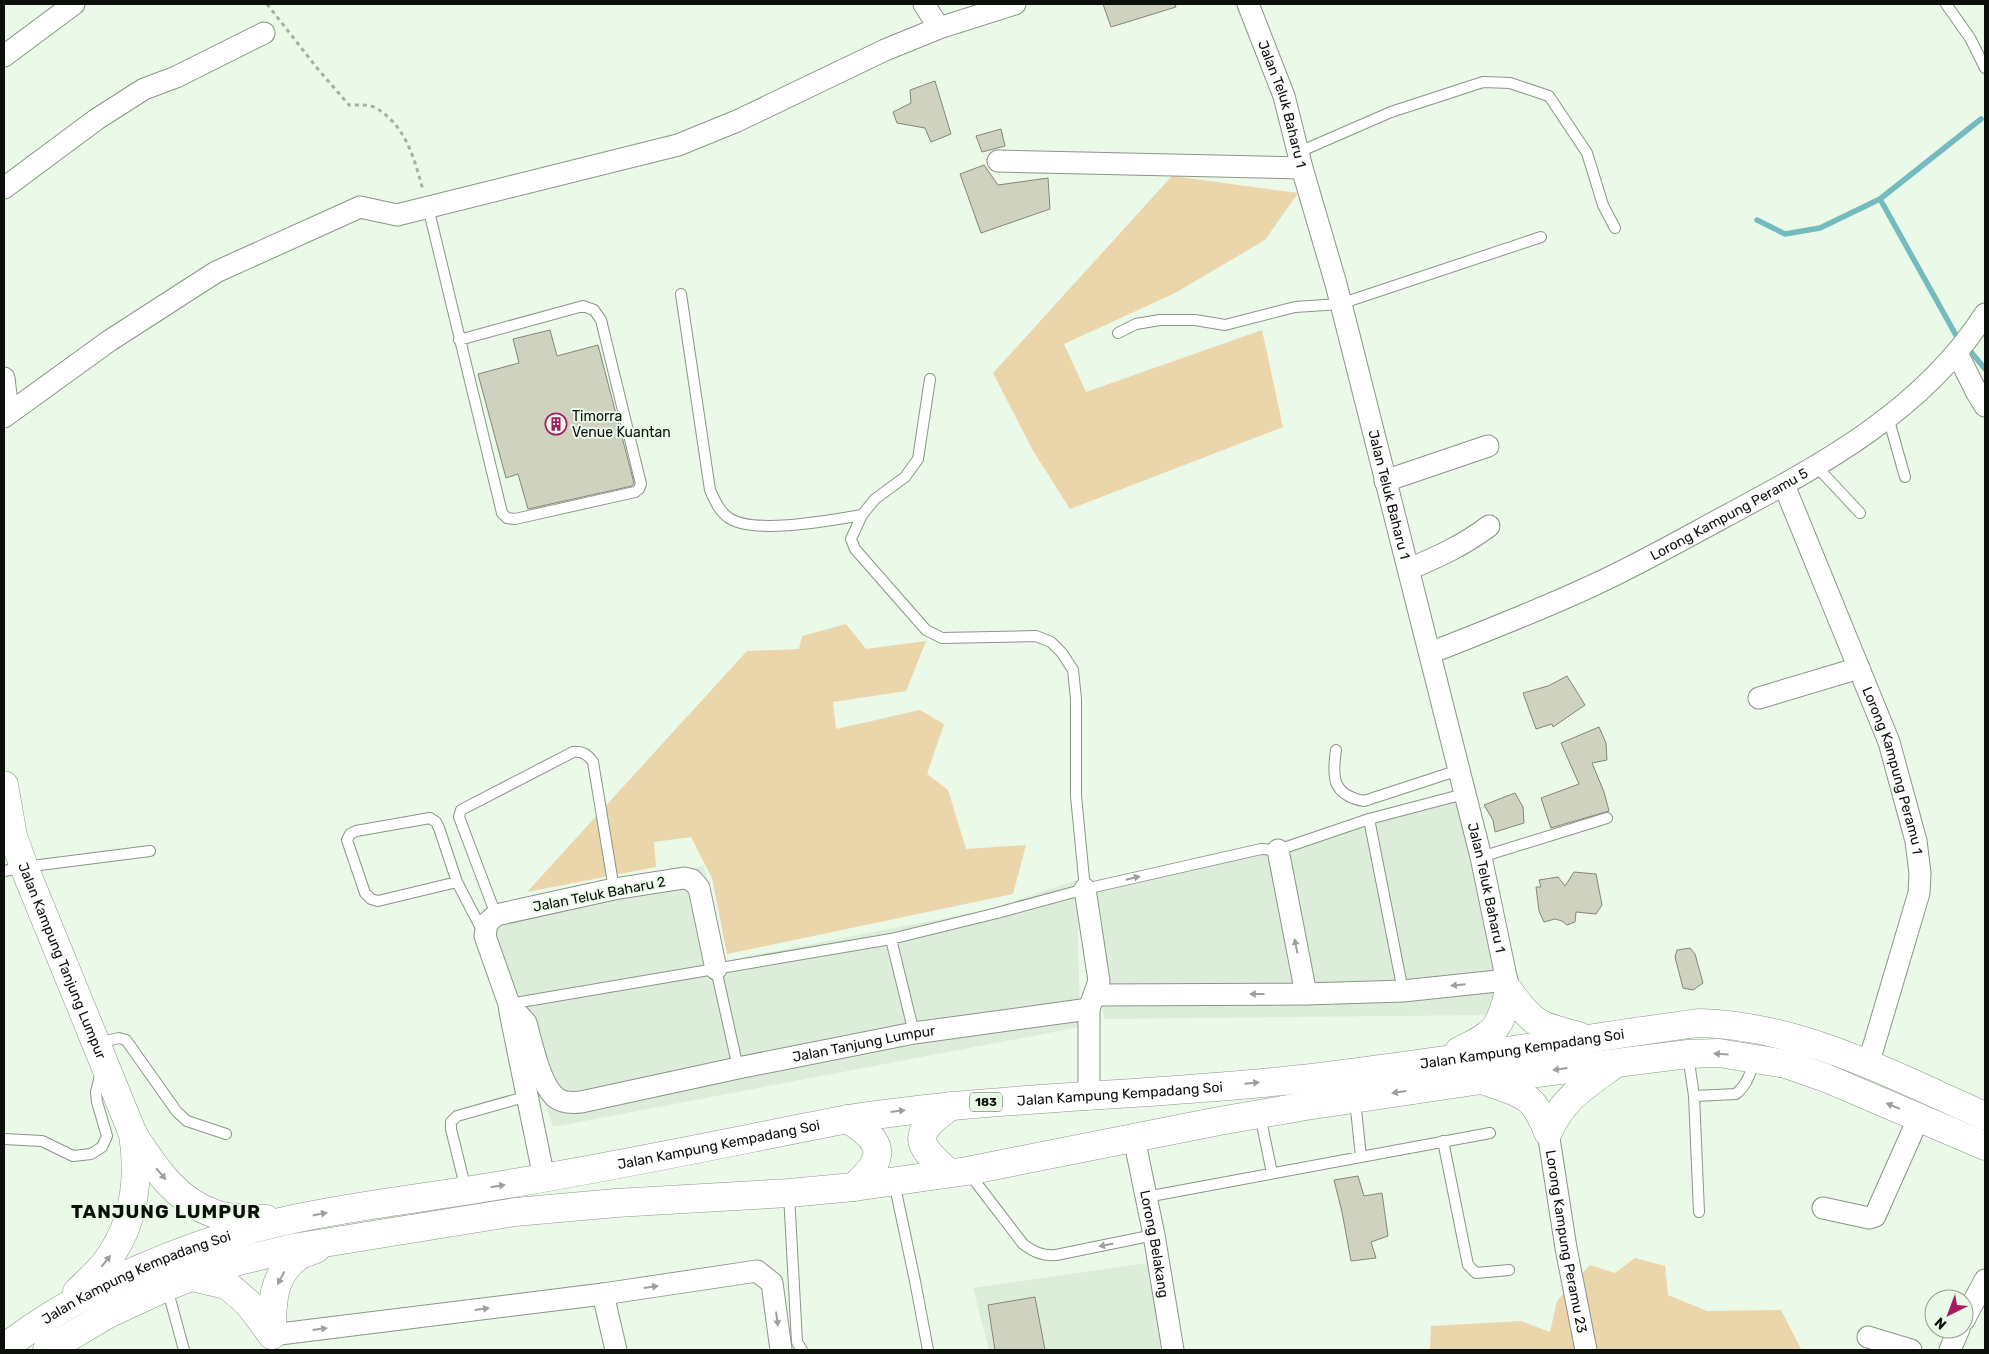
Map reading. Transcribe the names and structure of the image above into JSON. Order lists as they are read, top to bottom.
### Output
{
  "streets": {
    "main road": ["Jalan Kampung Tanjung Lumpur", "Jalan Kampung Kempadang Soi", "183"],
    "street": [
      "Jalan Teluk Baharu 1",
      "Lorong Kampung Peramu 5",
      "Lorong Kampung Peramu 1",
      "Jalan Teluk Baharu 2",
      "Jalan Tanjung Lumpur",
      "Lorong Kampung Peramu 23",
      "Lorong Belakang"
    ]
  },
  "crossings": [
    ["Jalan Teluk Baharu 1", "Lorong Kampung Peramu 5"],
    ["Jalan Teluk Baharu 1", "Jalan Tanjung Lumpur"],
    ["Lorong Kampung Peramu 5", "Lorong Kampung Peramu 1"],
    ["Lorong Kampung Peramu 1", "Jalan Kampung Kempadang Soi"],
    ["Jalan Kampung Kempadang Soi", "Lorong Belakang"]
  ],
  "districts": ["TANJUNG LUMPUR"],
  "places": {
    "building": ["Timorra Venue Kuantan"]
  },
  "north": "bottom left"
}
